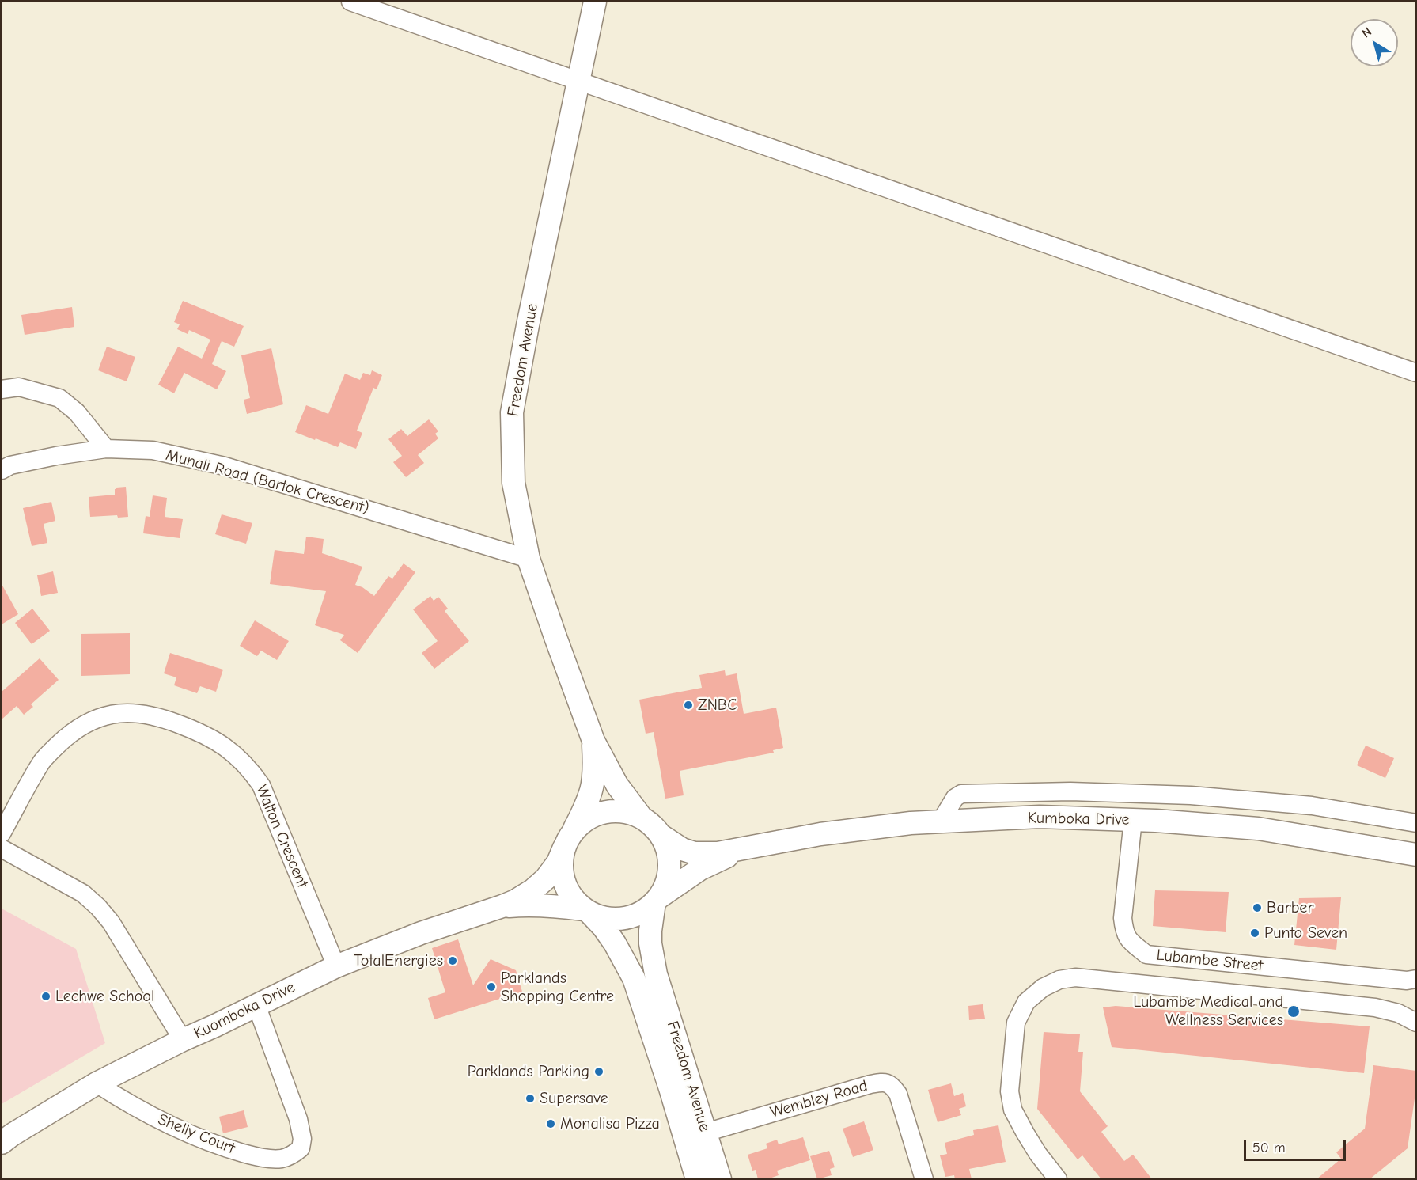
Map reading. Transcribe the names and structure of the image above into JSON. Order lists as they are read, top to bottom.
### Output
{
  "streets": {
    "main road": ["Freedom Avenue", "Kumboka Drive", "Kuomboka Drive"],
    "street": [
      "Munali Road (Bartok Crescent)",
      "Walton Crescent",
      "Lubambe Street",
      "Wembley Road",
      "Shelly Court"
    ]
  },
  "crossings": [
    ["Freedom Avenue", "Munali Road (Bartok Crescent)"],
    ["Freedom Avenue", "Kumboka Drive"],
    ["Freedom Avenue", "Kuomboka Drive"],
    ["Freedom Avenue", "Wembley Road"],
    ["Kumboka Drive", "Lubambe Street"],
    ["Walton Crescent", "Kuomboka Drive"],
    ["Kuomboka Drive", "Shelly Court"]
  ],
  "places": [
    "ZNBC",
    "Barber",
    "Punto Seven",
    "TotalEnergies",
    "Parklands Shopping Centre",
    "Lechwe School",
    "Lubambe Medical and Wellness Services",
    "Parklands Parking",
    "Supersave",
    "Monalisa Pizza"
  ],
  "scale_bar": "50 m",
  "north": "top left"
}
